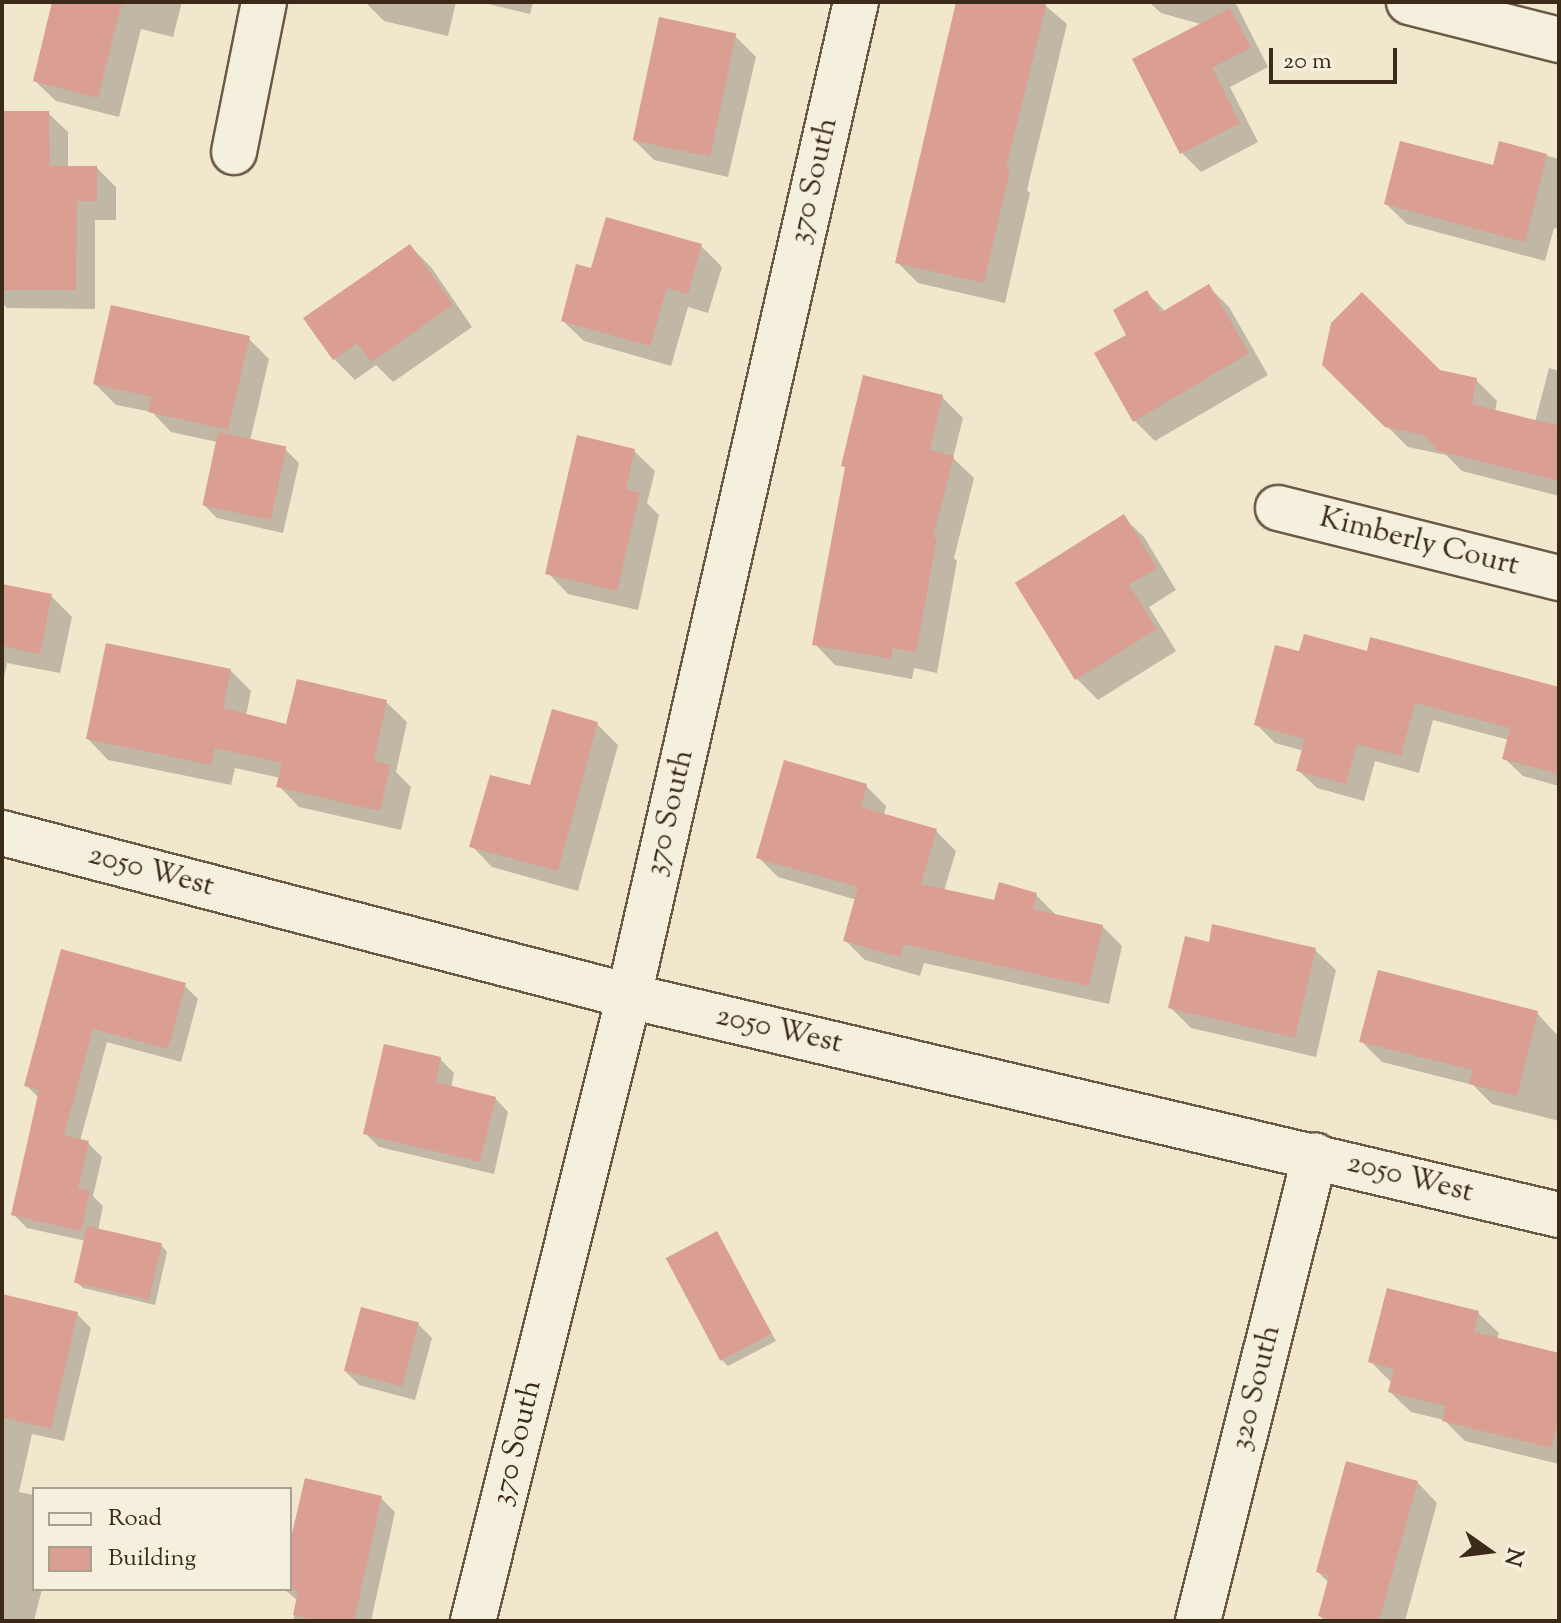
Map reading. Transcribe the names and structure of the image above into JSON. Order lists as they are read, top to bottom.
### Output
{
  "streets": {
    "street": [
      "370 South",
      "Kimberly Court",
      "2050 West",
      "320 South"
    ]
  },
  "crossings": [
    ["370 South", "2050 West"],
    ["2050 West", "320 South"]
  ],
  "legend": ["Road", "Building"],
  "scale_bar": "20 m",
  "north": "right"
}
